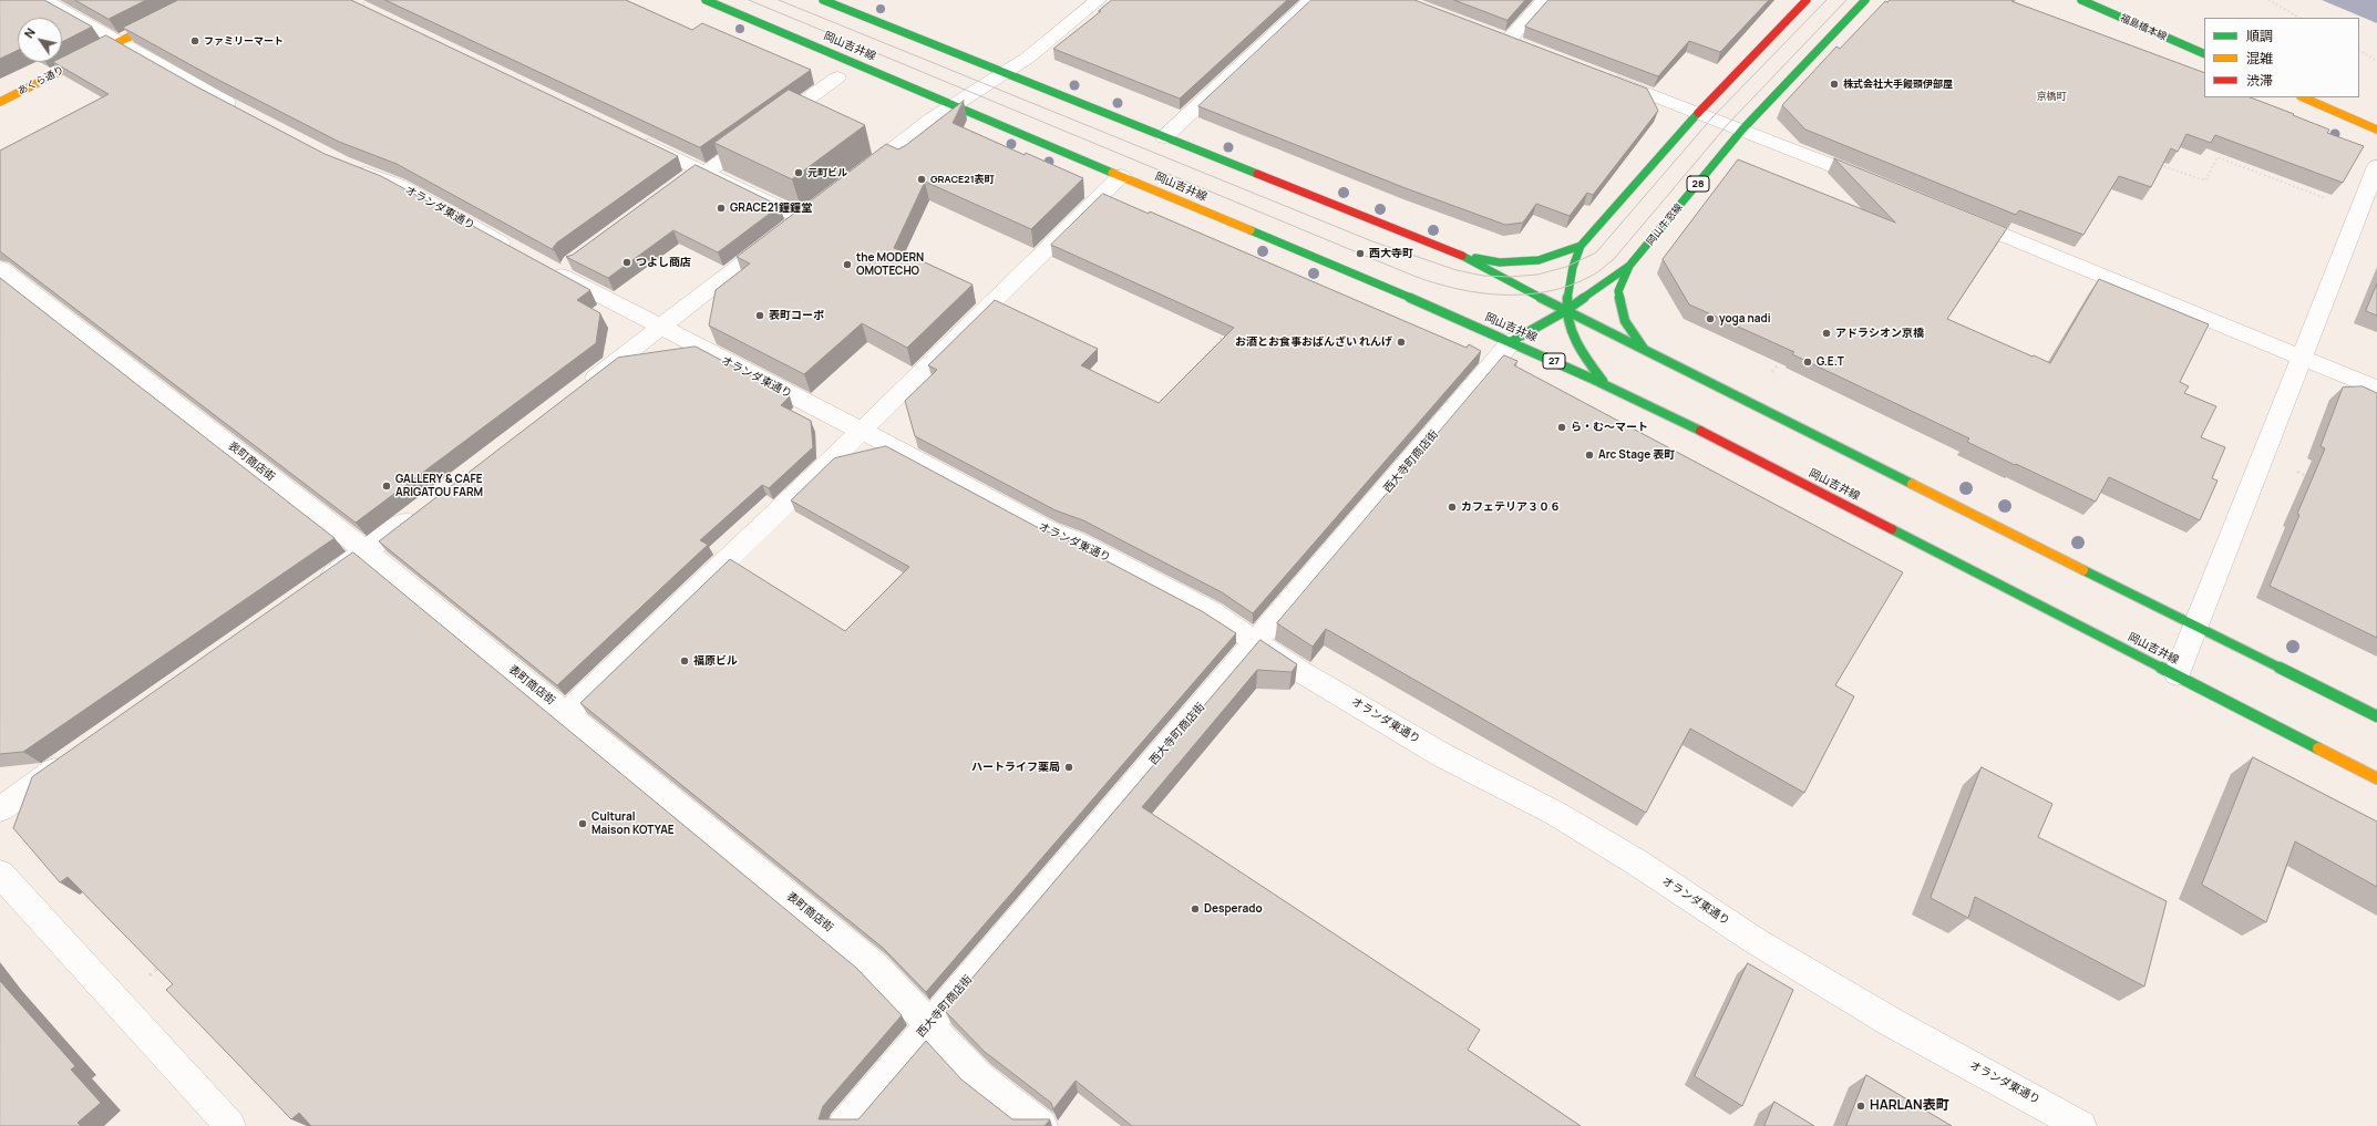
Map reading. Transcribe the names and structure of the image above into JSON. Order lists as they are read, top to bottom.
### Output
{
  "streets": {
    "main road": [
      "福島橋本線",
      "岡山吉井線",
      "あくら通り",
      "28",
      "岡山牛窓線",
      "27"
    ],
    "street": ["オランダ東通り", "表町商店街", "西大寺町商店街"]
  },
  "crossings": [
    ["岡山吉井線", "岡山牛窓線"],
    ["岡山吉井線", "西大寺町商店街"],
    ["オランダ東通り", "西大寺町商店街"],
    ["岡山牛窓線", "西大寺町商店街"],
    ["表町商店街", "西大寺町商店街"]
  ],
  "districts": ["京橋町"],
  "places": [
    "ファミリーマート",
    "株式会社大手饅頭伊部屋",
    "元町ビル",
    "GRACE21表町",
    "GRACE21鐘鐘堂",
    "西大寺町",
    "つよし商店",
    "the MODERN OMOTECHO",
    "表町コーポ",
    "yoga nadi",
    "アドラシオン京橋",
    "お酒とお食事おばんざい れんげ",
    "G.E.T",
    "ら・む～マート",
    "Arc Stage 表町",
    "GALLERY & CAFE ARIGATOU FARM",
    "カフェテリア３０６",
    "福原ビル",
    "ハートライフ薬局",
    "Cultural Maison KOTYAE",
    "Desperado",
    "HARLAN表町"
  ],
  "legend": ["順調", "混雑", "渋滞"],
  "north": "top left"
}
